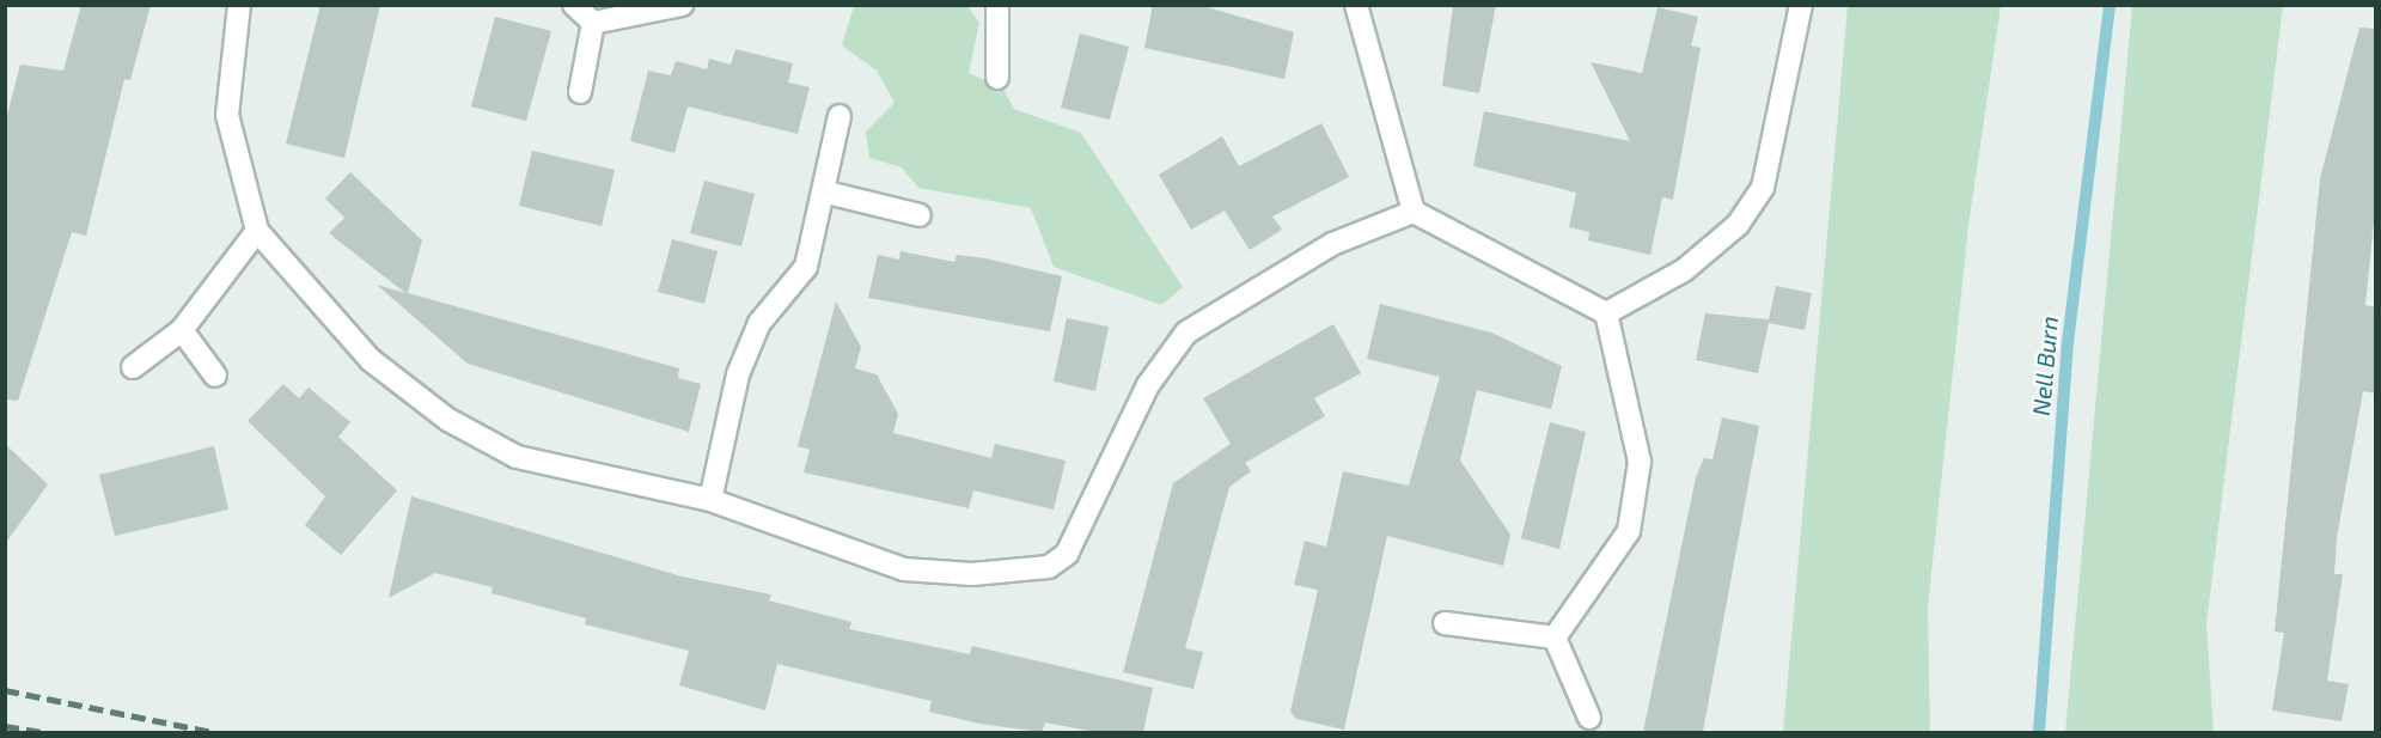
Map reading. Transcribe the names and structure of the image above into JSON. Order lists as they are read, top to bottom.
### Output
{
  "water": ["Nell Burn"]
}
